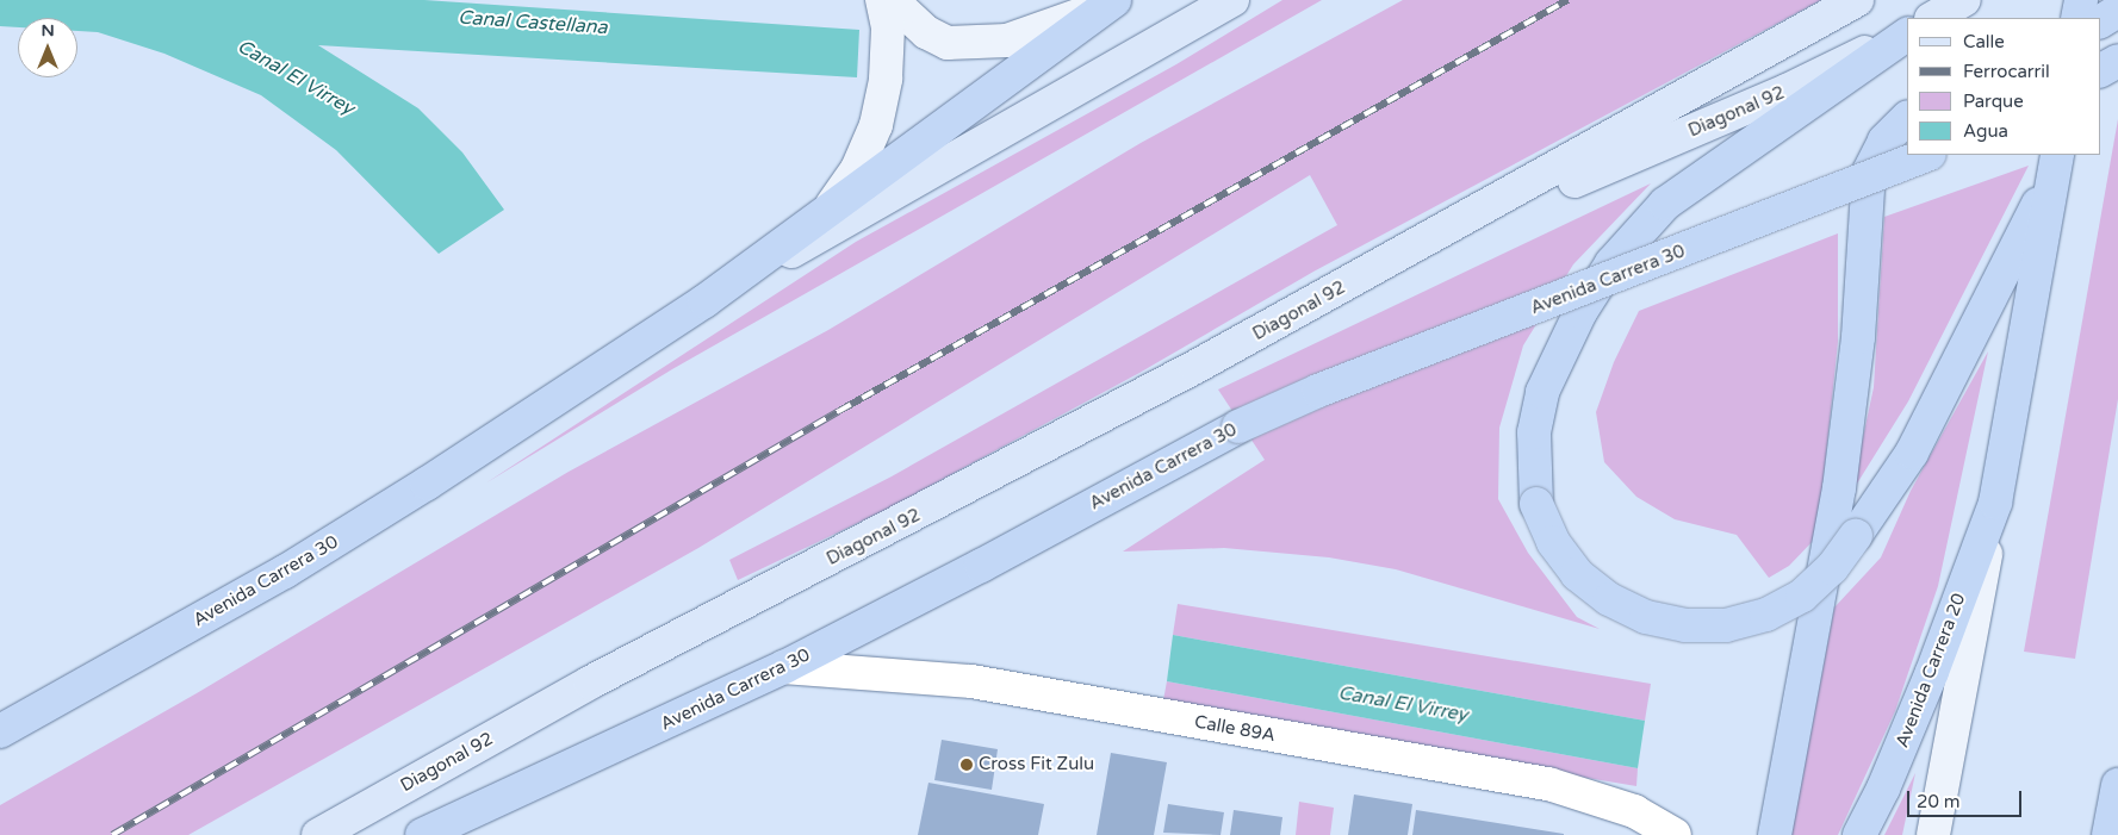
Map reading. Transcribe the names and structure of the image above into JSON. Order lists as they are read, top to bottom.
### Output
{
  "streets": {
    "highway": ["Avenida Carrera 30", "Avenida Carrera 20"],
    "main road": ["Diagonal 92"],
    "street": ["Calle 89A"]
  },
  "crossings": [
    ["Avenida Carrera 30", "Calle 89A"]
  ],
  "water": ["Canal Castellana", "Canal El Virrey"],
  "places": ["Cross Fit Zulu"],
  "legend": [
    "Calle",
    "Ferrocarril",
    "Parque",
    "Agua"
  ],
  "scale_bar": "20 m",
  "north": "top"
}
